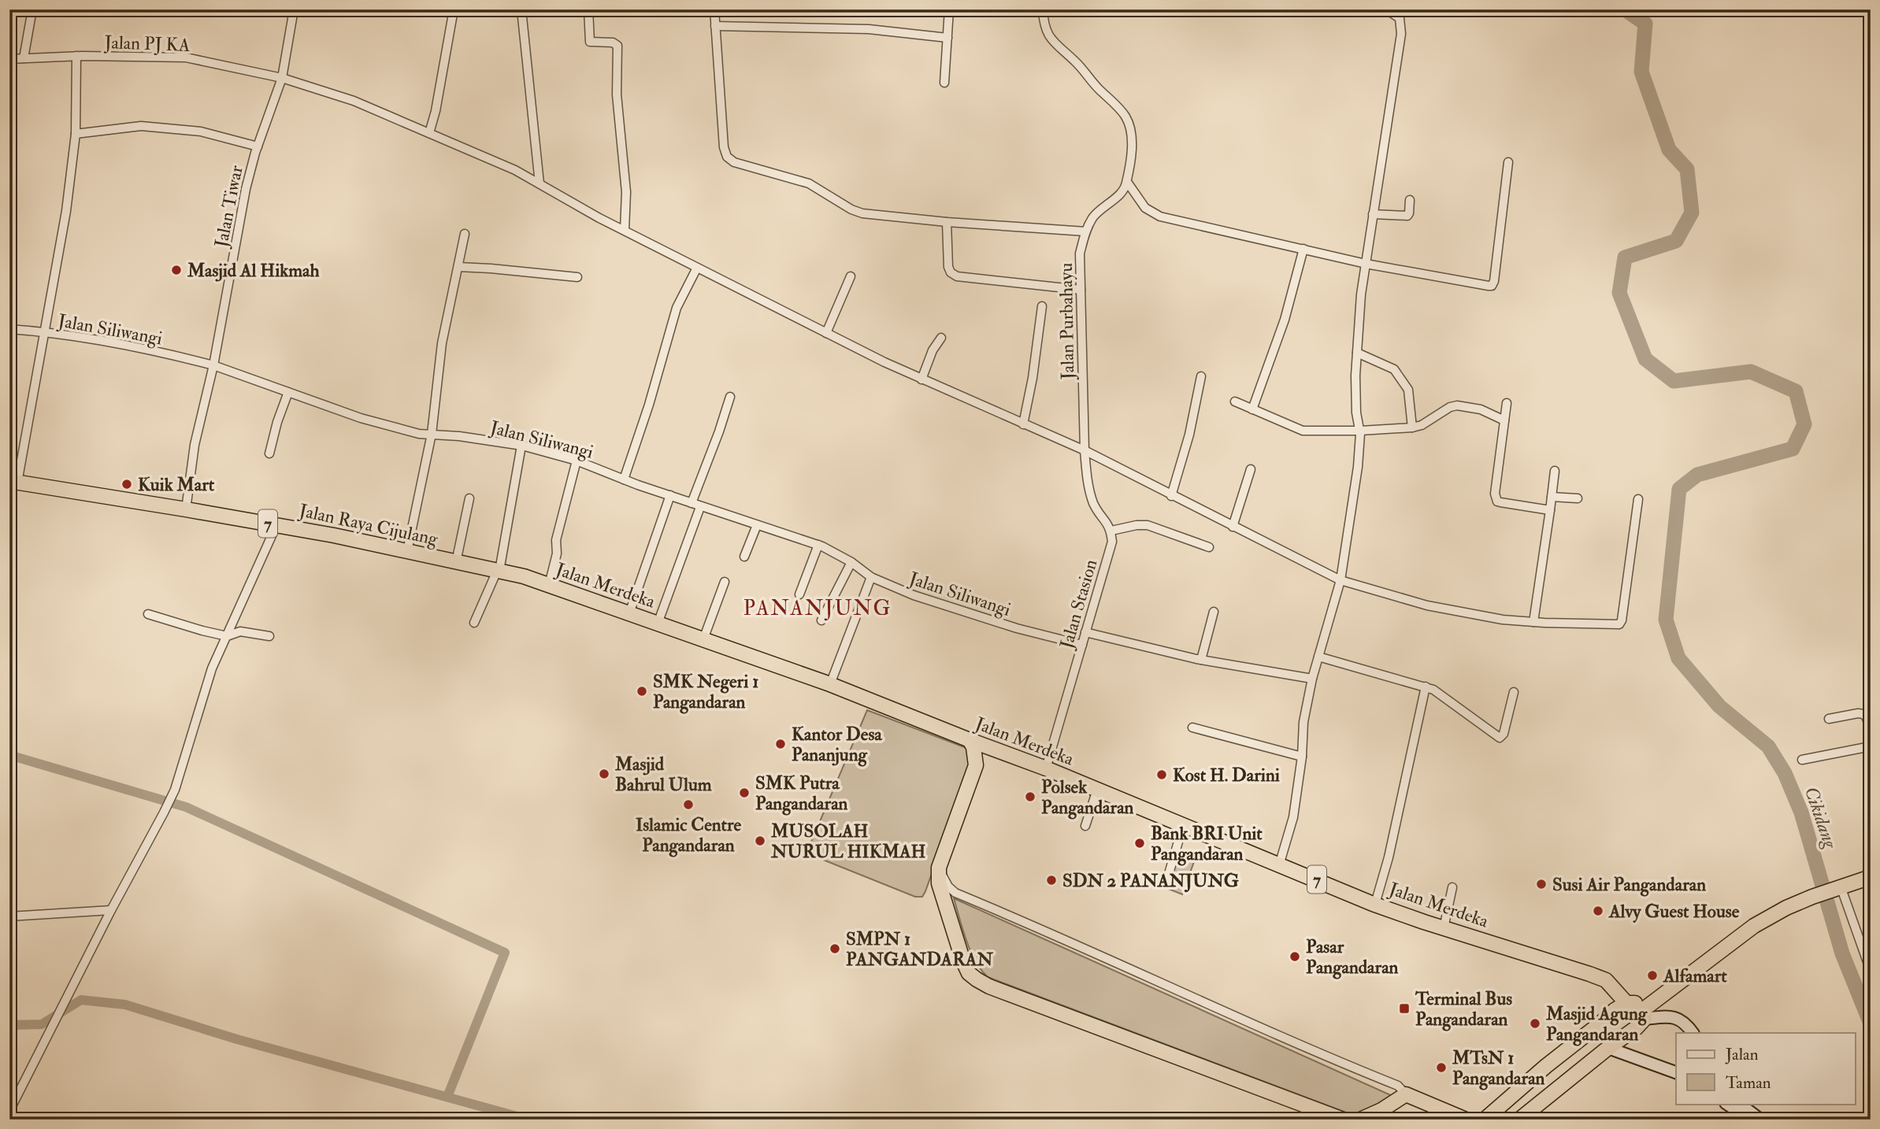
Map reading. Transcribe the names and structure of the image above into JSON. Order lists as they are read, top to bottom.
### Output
{
  "streets": {
    "highway": ["7", "Jalan Raya Cijulang", "Jalan Merdeka"],
    "street": [
      "Jalan PJ KA",
      "Jalan Tiwar",
      "Jalan Purbahayu",
      "Jalan Siliwangi",
      "Jalan Stasion"
    ]
  },
  "crossings": [
    ["Jalan PJ KA", "Jalan Tiwar"],
    ["Jalan PJ KA", "Jalan Purbahayu"],
    ["Jalan Tiwar", "Jalan Siliwangi"],
    ["Jalan Tiwar", "Jalan Raya Cijulang"],
    ["Jalan Siliwangi", "Jalan Stasion"],
    ["Jalan Raya Cijulang", "Jalan Merdeka"],
    ["Jalan Merdeka", "Jalan Stasion"]
  ],
  "districts": ["PANANJUNG"],
  "water": ["Cikidang"],
  "places": {
    "other": [
      "Masjid Al Hikmah",
      "Kuik Mart",
      "SMK Negeri 1 Pangandaran",
      "Kantor Desa Pananjung",
      "Masjid Bahrul Ulum",
      "Kost H. Darini",
      "SMK Putra Pangandaran",
      "Polsek Pangandaran",
      "Islamic Centre Pangandaran",
      "MUSOLAH NURUL HIKMAH",
      "Bank BRI Unit Pangandaran",
      "SDN 2 PANANJUNG",
      "Susi Air Pangandaran",
      "Alvy Guest House",
      "SMPN 1 PANGANDARAN",
      "Pasar Pangandaran",
      "Alfamart",
      "Masjid Agung Pangandaran",
      "MTsN 1 Pangandaran"
    ],
    "transit": ["Terminal Bus Pangandaran"]
  },
  "legend": ["Jalan", "Taman"]
}
